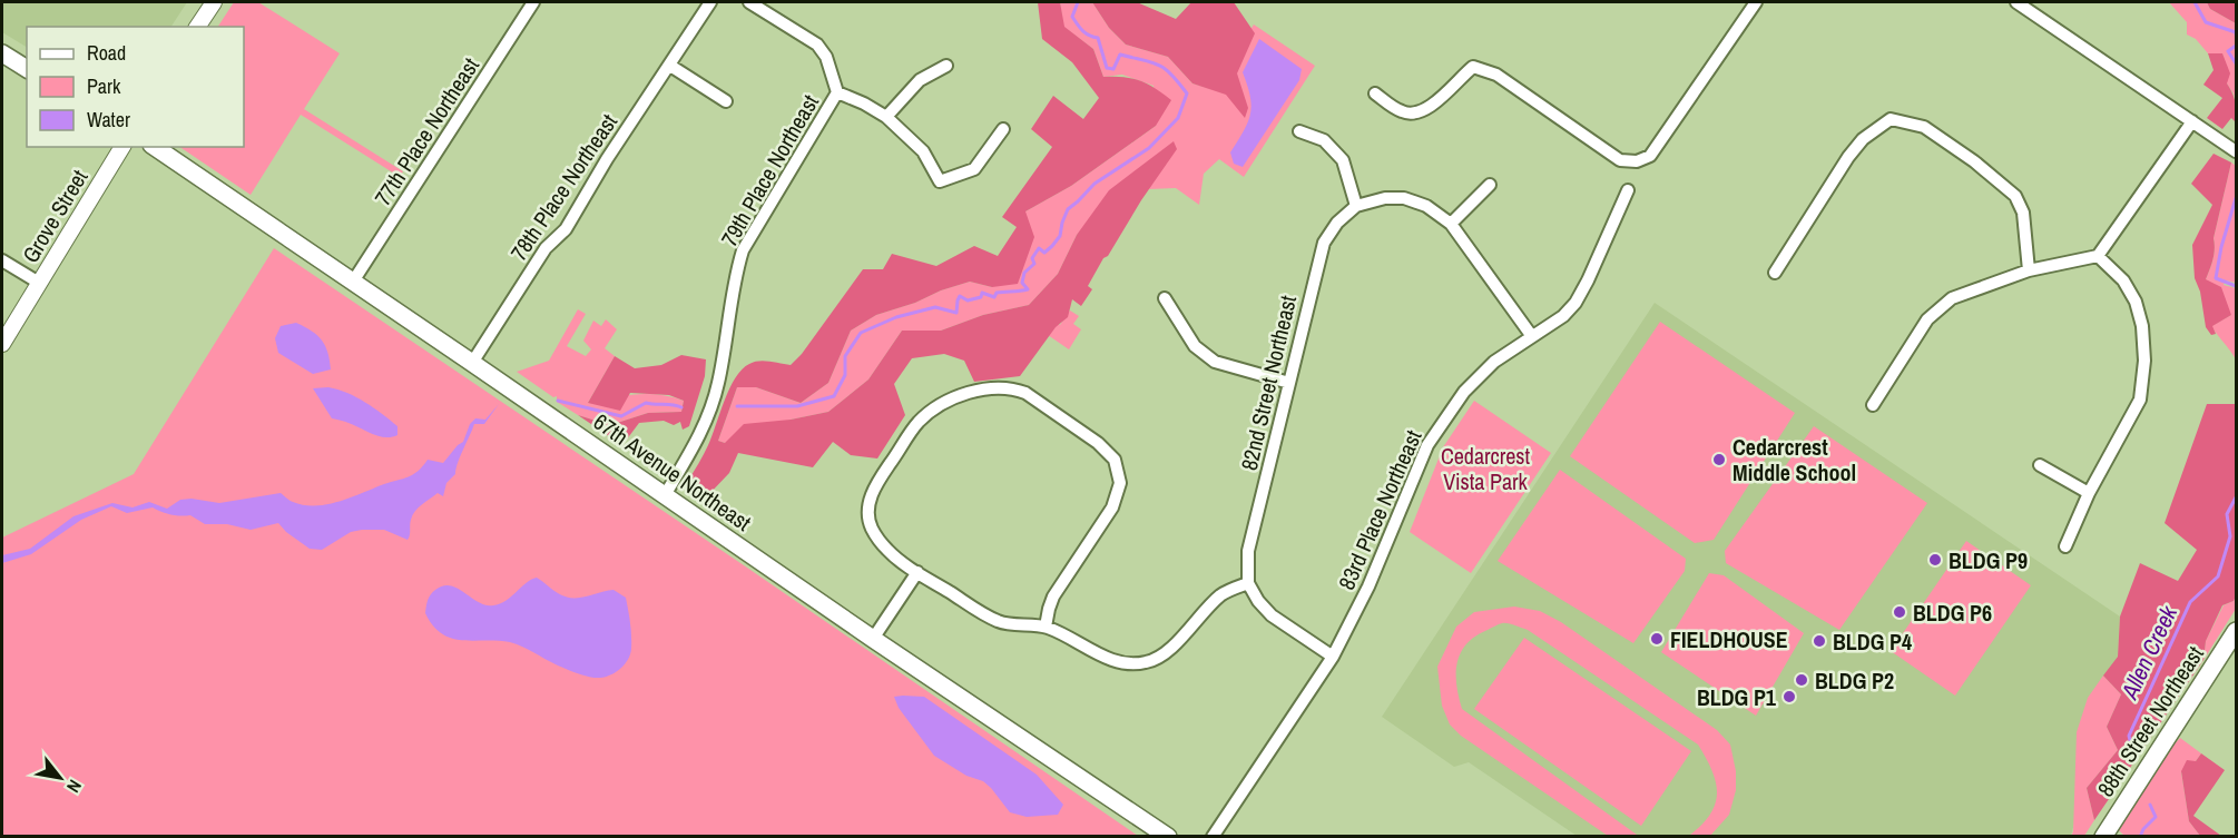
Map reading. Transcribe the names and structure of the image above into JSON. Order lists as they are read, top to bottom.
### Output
{
  "streets": {
    "main road": ["67th Avenue Northeast", "88th Street Northeast"],
    "street": [
      "77th Place Northeast",
      "79th Place Northeast",
      "78th Place Northeast",
      "Grove Street",
      "82nd Street Northeast",
      "83rd Place Northeast"
    ]
  },
  "crossings": [
    ["77th Place Northeast", "67th Avenue Northeast"],
    ["79th Place Northeast", "67th Avenue Northeast"],
    ["78th Place Northeast", "67th Avenue Northeast"]
  ],
  "water": ["Allen Creek"],
  "parks": ["Cedarcrest Vista Park"],
  "places": [
    "Cedarcrest Middle School",
    "BLDG P9",
    "BLDG P6",
    "FIELDHOUSE",
    "BLDG P4",
    "BLDG P2",
    "BLDG P1"
  ],
  "legend": ["Road", "Park", "Water"],
  "north": "bottom right"
}
